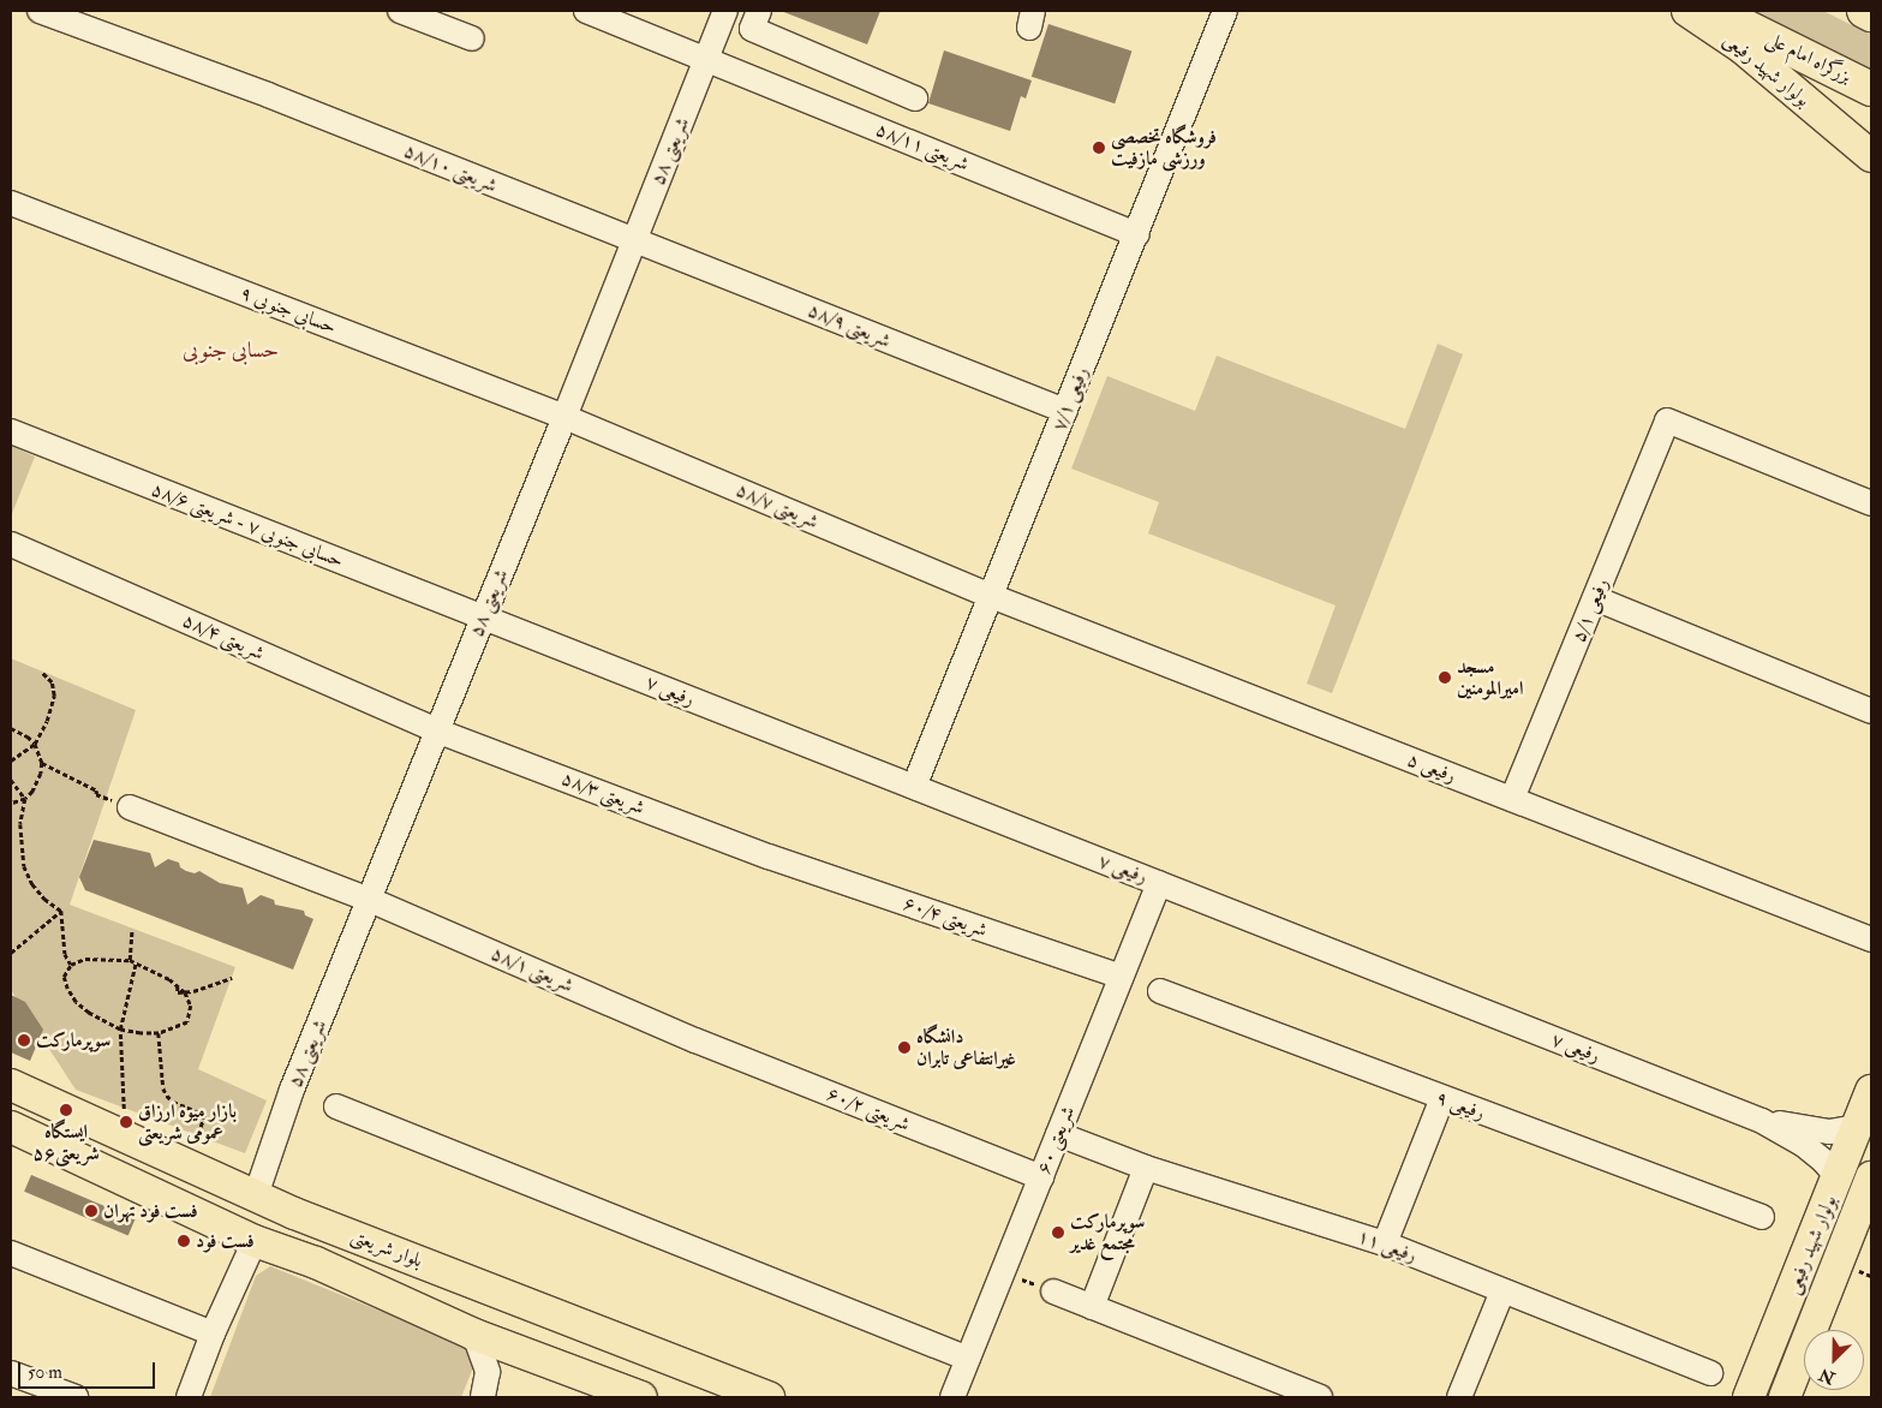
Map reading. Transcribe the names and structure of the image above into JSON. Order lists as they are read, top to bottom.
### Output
{
  "streets": {
    "highway": ["بزرگراه امام علی"],
    "main road": ["بولوار شهید رفیعی", "بلوار شریعتی"],
    "street": [
      "شریعتی ۵۸/۱۱",
      "شریعتی ۵۸",
      "شریعتی ۵۸/۱۰",
      "حسابی جنوبی ۹",
      "شریعتی ۵۸/۹",
      "رفیعی ۷/۱",
      "شریعتی ۵۸/۷",
      "حسابی جنوبی ۷ - شریعتی ۵۸/۶",
      "رفیعی ۵/۱",
      "شریعتی ۵۸/۴",
      "رفیعی ۷",
      "رفیعی ۵",
      "شریعتی ۵۸/۳",
      "شریعتی ۶۰/۴",
      "شریعتی ۵۸/۱",
      "رفیعی ۹",
      "شریعتی ۶۰/۲",
      "شریعتی ۶۰",
      "رفیعی ۱۱"
    ]
  },
  "crossings": [
    ["شریعتی ۵۸/۱۱", "شریعتی ۵۸"],
    ["شریعتی ۵۸/۱۱", "رفیعی ۷/۱"],
    ["شریعتی ۵۸", "شریعتی ۵۸/۱۰"],
    ["شریعتی ۵۸", "حسابی جنوبی ۹"],
    ["شریعتی ۵۸", "شریعتی ۵۸/۹"],
    ["شریعتی ۵۸", "شریعتی ۵۸/۷"],
    ["شریعتی ۵۸", "حسابی جنوبی ۷ - شریعتی ۵۸/۶"],
    ["شریعتی ۵۸", "شریعتی ۵۸/۴"],
    ["شریعتی ۵۸", "رفیعی ۷"],
    ["شریعتی ۵۸", "شریعتی ۵۸/۳"],
    ["شریعتی ۵۸", "شریعتی ۵۸/۱"],
    ["شریعتی ۵۸", "بلوار شریعتی"],
    ["شریعتی ۵۸/۱۰", "شریعتی ۵۸/۹"],
    ["حسابی جنوبی ۹", "شریعتی ۵۸/۷"],
    ["شریعتی ۵۸/۹", "رفیعی ۷/۱"],
    ["رفیعی ۷/۱", "شریعتی ۵۸/۷"],
    ["رفیعی ۷/۱", "رفیعی ۷"],
    ["رفیعی ۷/۱", "رفیعی ۵"],
    ["شریعتی ۵۸/۷", "رفیعی ۵"],
    ["حسابی جنوبی ۷ - شریعتی ۵۸/۶", "رفیعی ۷"],
    ["رفیعی ۵/۱", "رفیعی ۵"],
    ["شریعتی ۵۸/۴", "شریعتی ۵۸/۳"],
    ["رفیعی ۷", "شریعتی ۶۰"],
    ["شریعتی ۵۸/۳", "شریعتی ۶۰/۴"],
    ["شریعتی ۶۰/۴", "شریعتی ۶۰"],
    ["شریعتی ۵۸/۱", "شریعتی ۶۰/۲"],
    ["شریعتی ۶۰/۲", "شریعتی ۶۰"],
    ["شریعتی ۶۰", "رفیعی ۱۱"]
  ],
  "districts": ["حسابی جنوبی"],
  "places": [
    "فروشگاه تخصصی ورزشی مازفیت",
    "مسجد امیرالمومنین",
    "سوپرمارکت",
    "دانشگاه غیرانتفاعی تابران",
    "ایستگاه شریعتی۵۶",
    "بازار میوه ارزاق عمومی شریعتی",
    "فست فود تهران",
    "سوپرمارکت مجتمع غدیر",
    "فست فود"
  ],
  "scale_bar": "50 m",
  "north": "bottom left"
}
